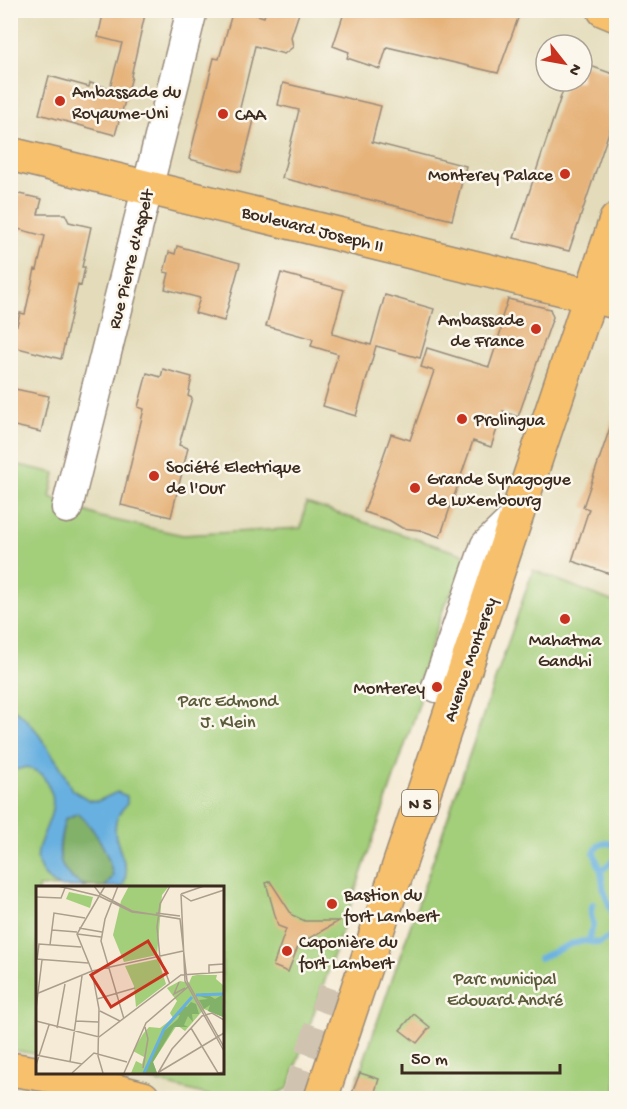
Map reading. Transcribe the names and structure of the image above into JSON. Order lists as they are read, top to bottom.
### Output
{
  "streets": {
    "main road": ["Boulevard Joseph II", "Avenue Monterey", "N 5"],
    "street": ["Rue Pierre d'Aspelt"]
  },
  "crossings": [
    ["Boulevard Joseph II", "Rue Pierre d'Aspelt"],
    ["Boulevard Joseph II", "Avenue Monterey"]
  ],
  "parks": ["Parc Edmond J. Klein", "Parc municipal Edouard André"],
  "places": [
    "Ambassade du Royaume-Uni",
    "CAA",
    "Monterey Palace",
    "Ambassade de France",
    "Prolingua",
    "Société Electrique de l'Our",
    "Grande Synagogue de Luxembourg",
    "Mahatma Gandhi",
    "Monterey",
    "Bastion du fort Lambert",
    "Caponière du fort Lambert"
  ],
  "scale_bar": "50 m",
  "north": "bottom right"
}
